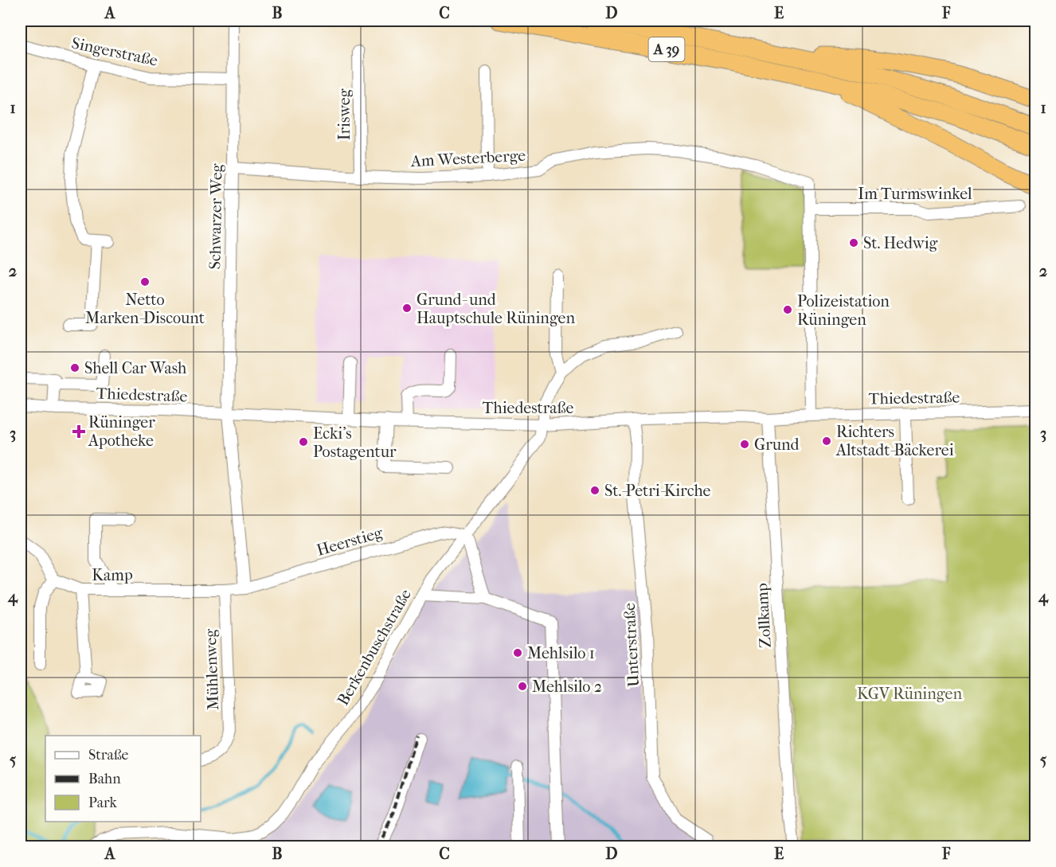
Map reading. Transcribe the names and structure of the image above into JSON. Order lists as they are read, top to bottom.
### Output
{
  "streets": {
    "highway": ["A 39"],
    "street": [
      "Singerstraße",
      "Irisweg",
      "Am Westerberge",
      "Im Turmswinkel",
      "Schwarzer Weg",
      "Thiedestraße",
      "Heerstieg",
      "Kamp",
      "Zollkamp",
      "Unterstraße",
      "Berkenbuschstraße",
      "Mühlenweg"
    ]
  },
  "crossings": [
    ["Singerstraße", "Schwarzer Weg"],
    ["Irisweg", "Am Westerberge"],
    ["Am Westerberge", "Im Turmswinkel"],
    ["Am Westerberge", "Schwarzer Weg"],
    ["Am Westerberge", "Thiedestraße"],
    ["Schwarzer Weg", "Thiedestraße"],
    ["Thiedestraße", "Zollkamp"],
    ["Thiedestraße", "Unterstraße"],
    ["Thiedestraße", "Berkenbuschstraße"],
    ["Heerstieg", "Kamp"],
    ["Heerstieg", "Berkenbuschstraße"],
    ["Heerstieg", "Mühlenweg"],
    ["Kamp", "Mühlenweg"]
  ],
  "parks": ["KGV Rüningen"],
  "places": {
    "other": [
      "St. Hedwig",
      "Netto Marken-Discount",
      "Grund- und Hauptschule Rüningen",
      "Polizeistation Rüningen",
      "Shell Car Wash",
      "Richters Altstadt-Bäckerei",
      "Ecki's Postagentur",
      "Grund",
      "St.-Petri-Kirche",
      "Mehlsilo 1",
      "Mehlsilo 2"
    ],
    "health": ["Rüninger Apotheke"]
  },
  "legend": ["Straße", "Bahn", "Park"],
  "grid": {
    "columns": [
      "A",
      "B",
      "C",
      "D",
      "E",
      "F"
    ],
    "rows": [
      "1",
      "2",
      "3",
      "4",
      "5"
    ]
  }
}
